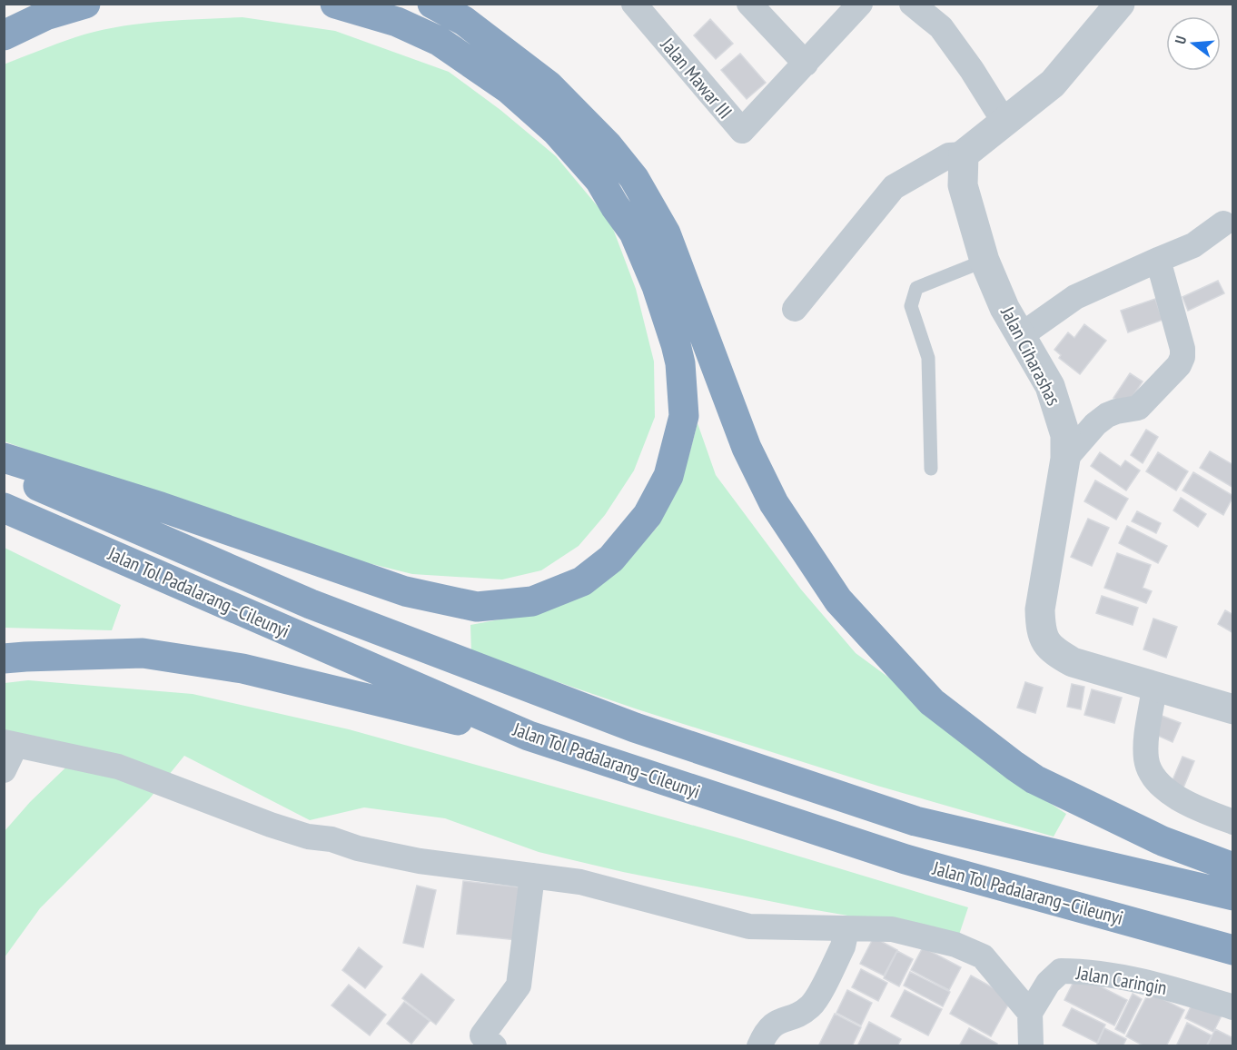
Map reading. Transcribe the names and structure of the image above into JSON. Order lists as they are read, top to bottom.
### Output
{
  "streets": {
    "highway": ["Jalan Tol Padalarang–Cileunyi"],
    "street": ["Jalan Mawar III", "Jalan Ciharashas", "Jalan Caringin"]
  },
  "north": "left"
}
